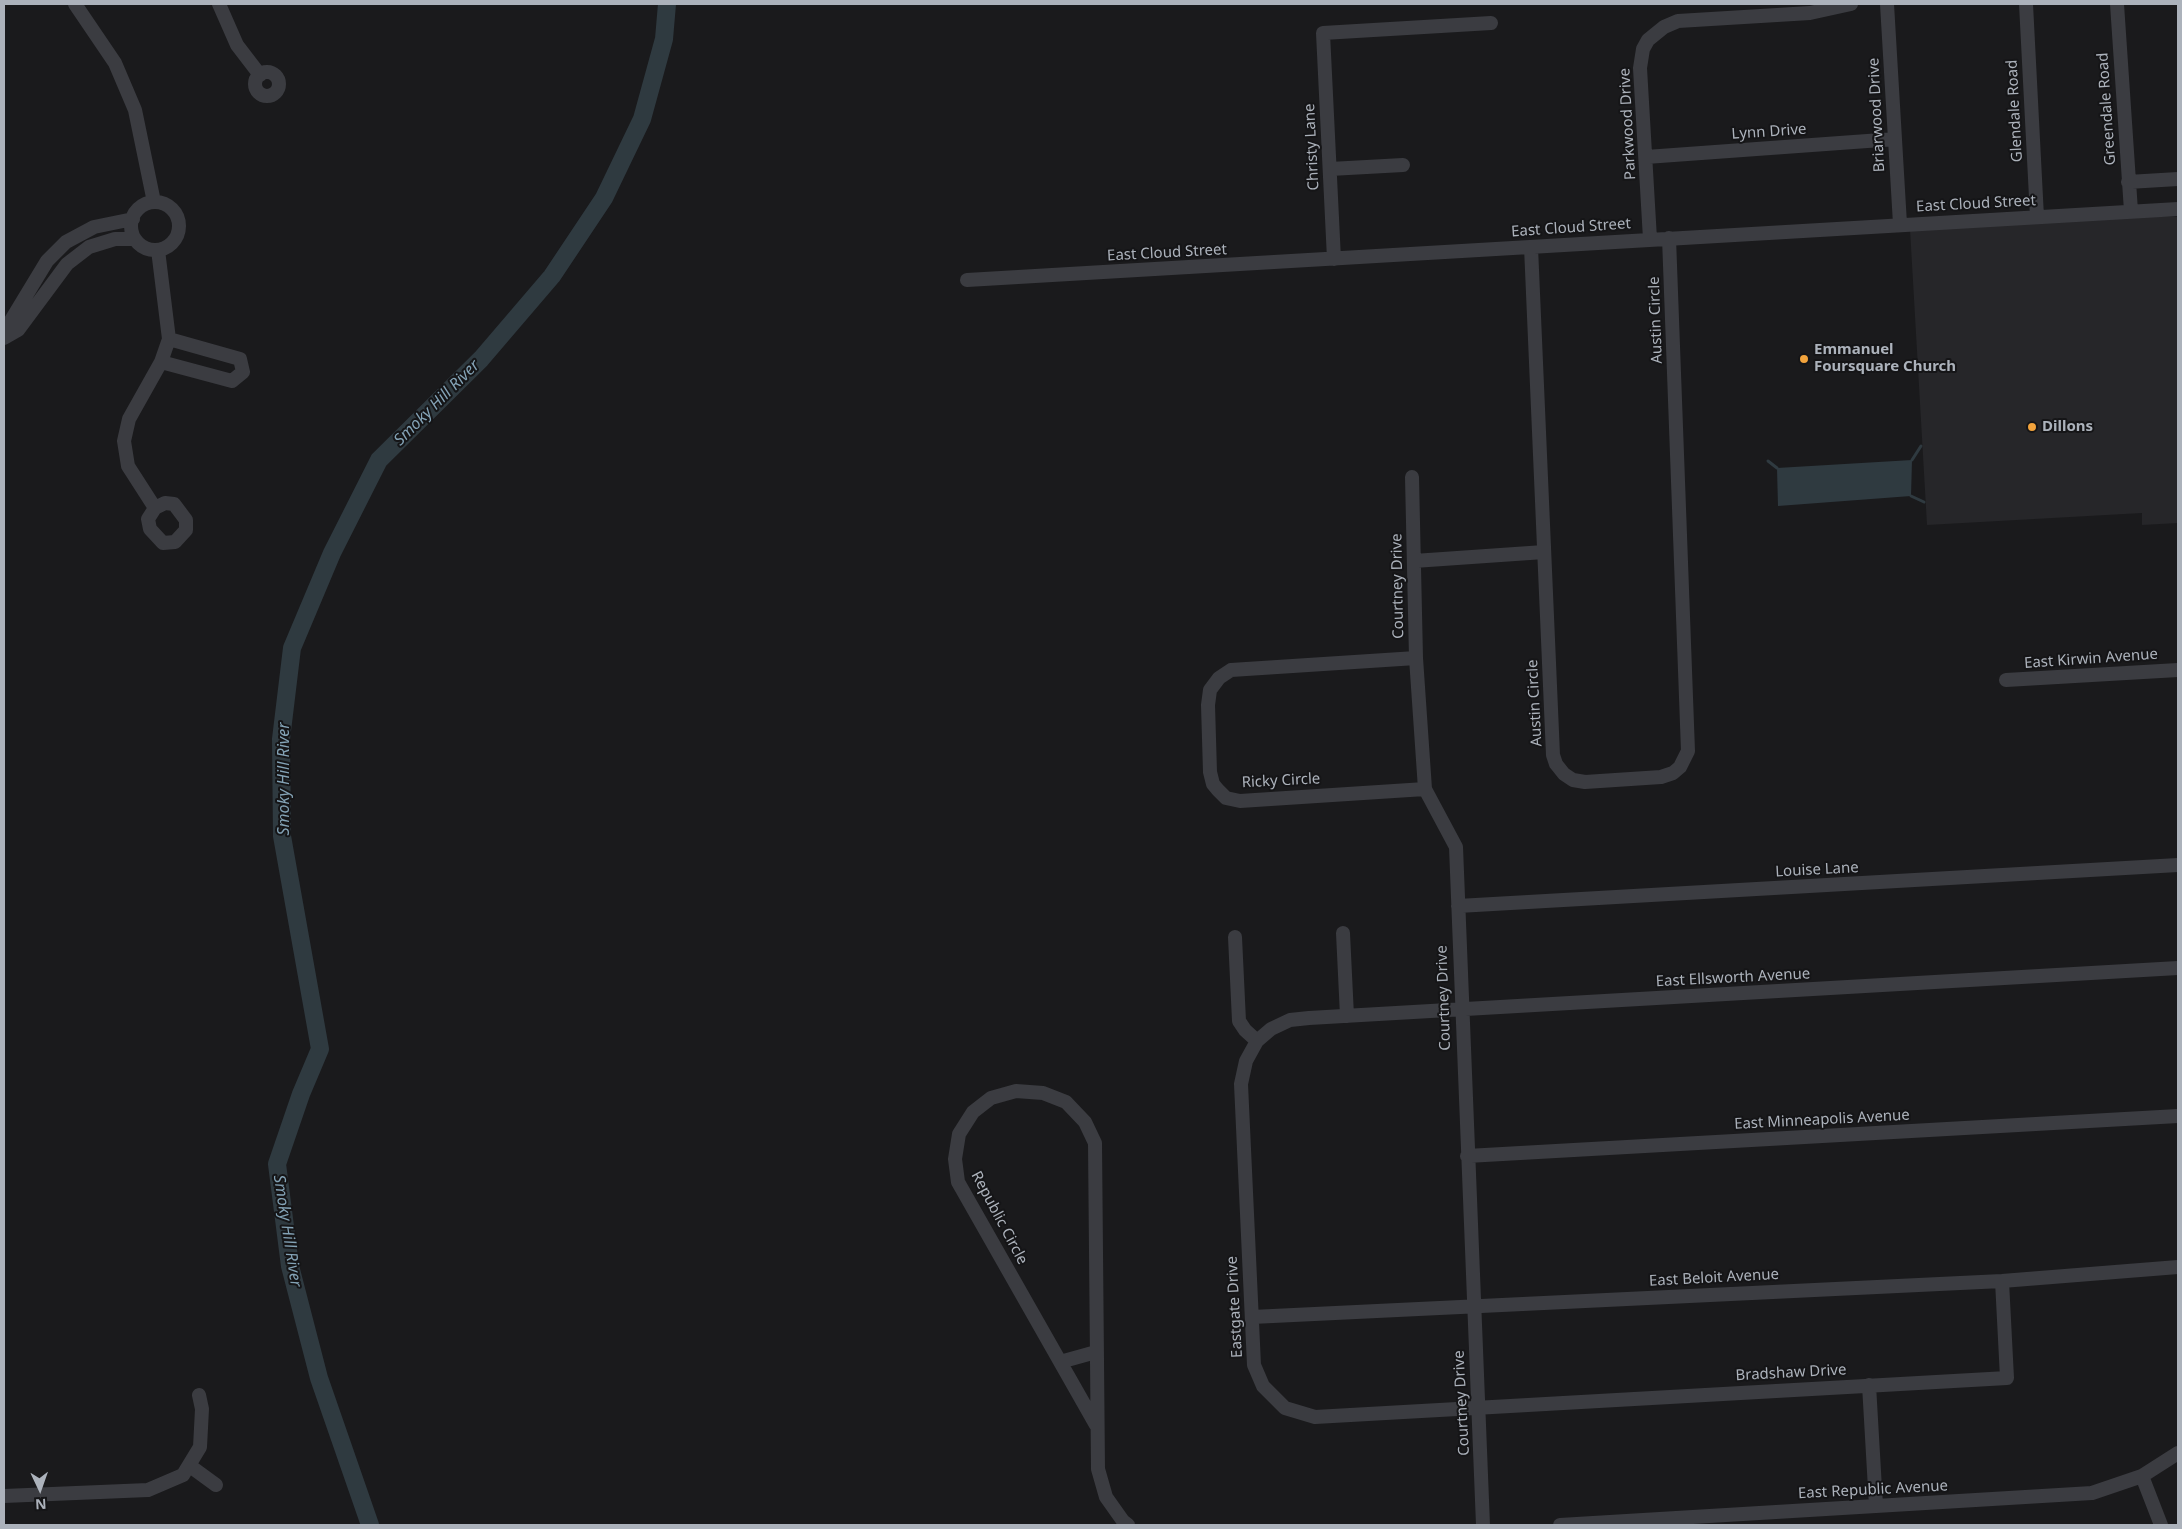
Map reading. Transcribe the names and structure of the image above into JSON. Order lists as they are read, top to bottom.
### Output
{
  "streets": {
    "street": [
      "Greendale Road",
      "Glendale Road",
      "Briarwood Drive",
      "Parkwood Drive",
      "Lynn Drive",
      "Christy Lane",
      "East Cloud Street",
      "Austin Circle",
      "Courtney Drive",
      "East Kirwin Avenue",
      "Ricky Circle",
      "Louise Lane",
      "East Ellsworth Avenue",
      "East Minneapolis Avenue",
      "Republic Circle",
      "East Beloit Avenue",
      "Eastgate Drive",
      "Bradshaw Drive",
      "East Republic Avenue"
    ]
  },
  "crossings": [
    ["Greendale Road", "East Cloud Street"],
    ["Glendale Road", "East Cloud Street"],
    ["Briarwood Drive", "Lynn Drive"],
    ["Briarwood Drive", "East Cloud Street"],
    ["Parkwood Drive", "Lynn Drive"],
    ["Parkwood Drive", "East Cloud Street"],
    ["Christy Lane", "East Cloud Street"],
    ["East Cloud Street", "Austin Circle"],
    ["Courtney Drive", "Ricky Circle"],
    ["Courtney Drive", "Louise Lane"],
    ["Courtney Drive", "East Ellsworth Avenue"],
    ["Courtney Drive", "East Minneapolis Avenue"],
    ["Courtney Drive", "East Beloit Avenue"],
    ["Courtney Drive", "Eastgate Drive"],
    ["Courtney Drive", "Bradshaw Drive"],
    ["East Ellsworth Avenue", "Eastgate Drive"],
    ["East Beloit Avenue", "Eastgate Drive"],
    ["East Beloit Avenue", "Bradshaw Drive"],
    ["Eastgate Drive", "Bradshaw Drive"]
  ],
  "water": ["Smoky Hill River"],
  "places": ["Emmanuel Foursquare Church", "Dillons"],
  "north": "bottom"
}
